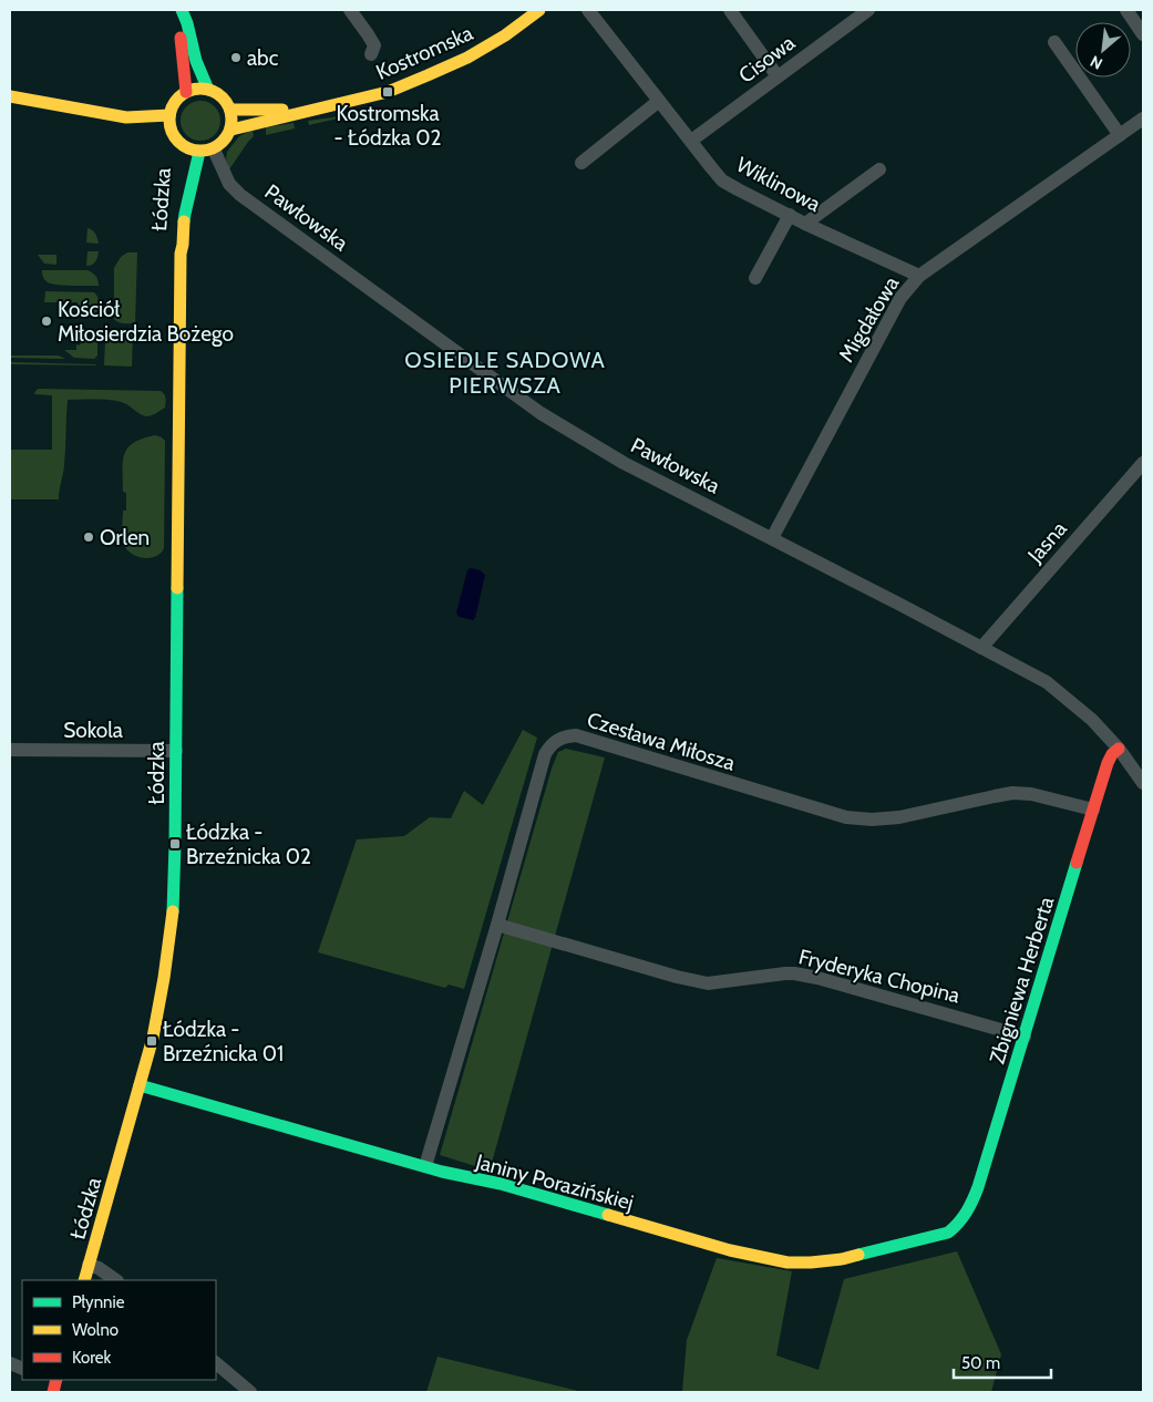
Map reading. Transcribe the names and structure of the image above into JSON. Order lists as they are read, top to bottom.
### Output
{
  "streets": {
    "street": [
      "Kostromska",
      "Cisowa",
      "Wiklinowa",
      "Łódzka",
      "Pawłowska",
      "Migdałowa",
      "Jasna",
      "Sokola",
      "Czesława Miłosza",
      "Fryderyka Chopina",
      "Zbigniewa Herberta",
      "Janiny Porazińskiej"
    ]
  },
  "crossings": [
    ["Kostromska", "Łódzka"],
    ["Kostromska", "Pawłowska"],
    ["Cisowa", "Wiklinowa"],
    ["Wiklinowa", "Migdałowa"],
    ["Łódzka", "Pawłowska"],
    ["Łódzka", "Sokola"],
    ["Łódzka", "Janiny Porazińskiej"],
    ["Pawłowska", "Migdałowa"],
    ["Pawłowska", "Jasna"],
    ["Pawłowska", "Zbigniewa Herberta"],
    ["Czesława Miłosza", "Fryderyka Chopina"],
    ["Czesława Miłosza", "Zbigniewa Herberta"],
    ["Czesława Miłosza", "Janiny Porazińskiej"],
    ["Fryderyka Chopina", "Zbigniewa Herberta"],
    ["Zbigniewa Herberta", "Janiny Porazińskiej"]
  ],
  "districts": ["OSIEDLE SADOWA PIERWSZA"],
  "places": {
    "other": ["abc", "Kościół Miłosierdzia Bożego", "Orlen"],
    "transit": ["Kostromska - Łódzka 02", "Łódzka - Brzeźnicka 02", "Łódzka - Brzeźnicka 01"]
  },
  "legend": ["Płynnie", "Wolno", "Korek"],
  "scale_bar": "50 m",
  "north": "bottom left"
}
